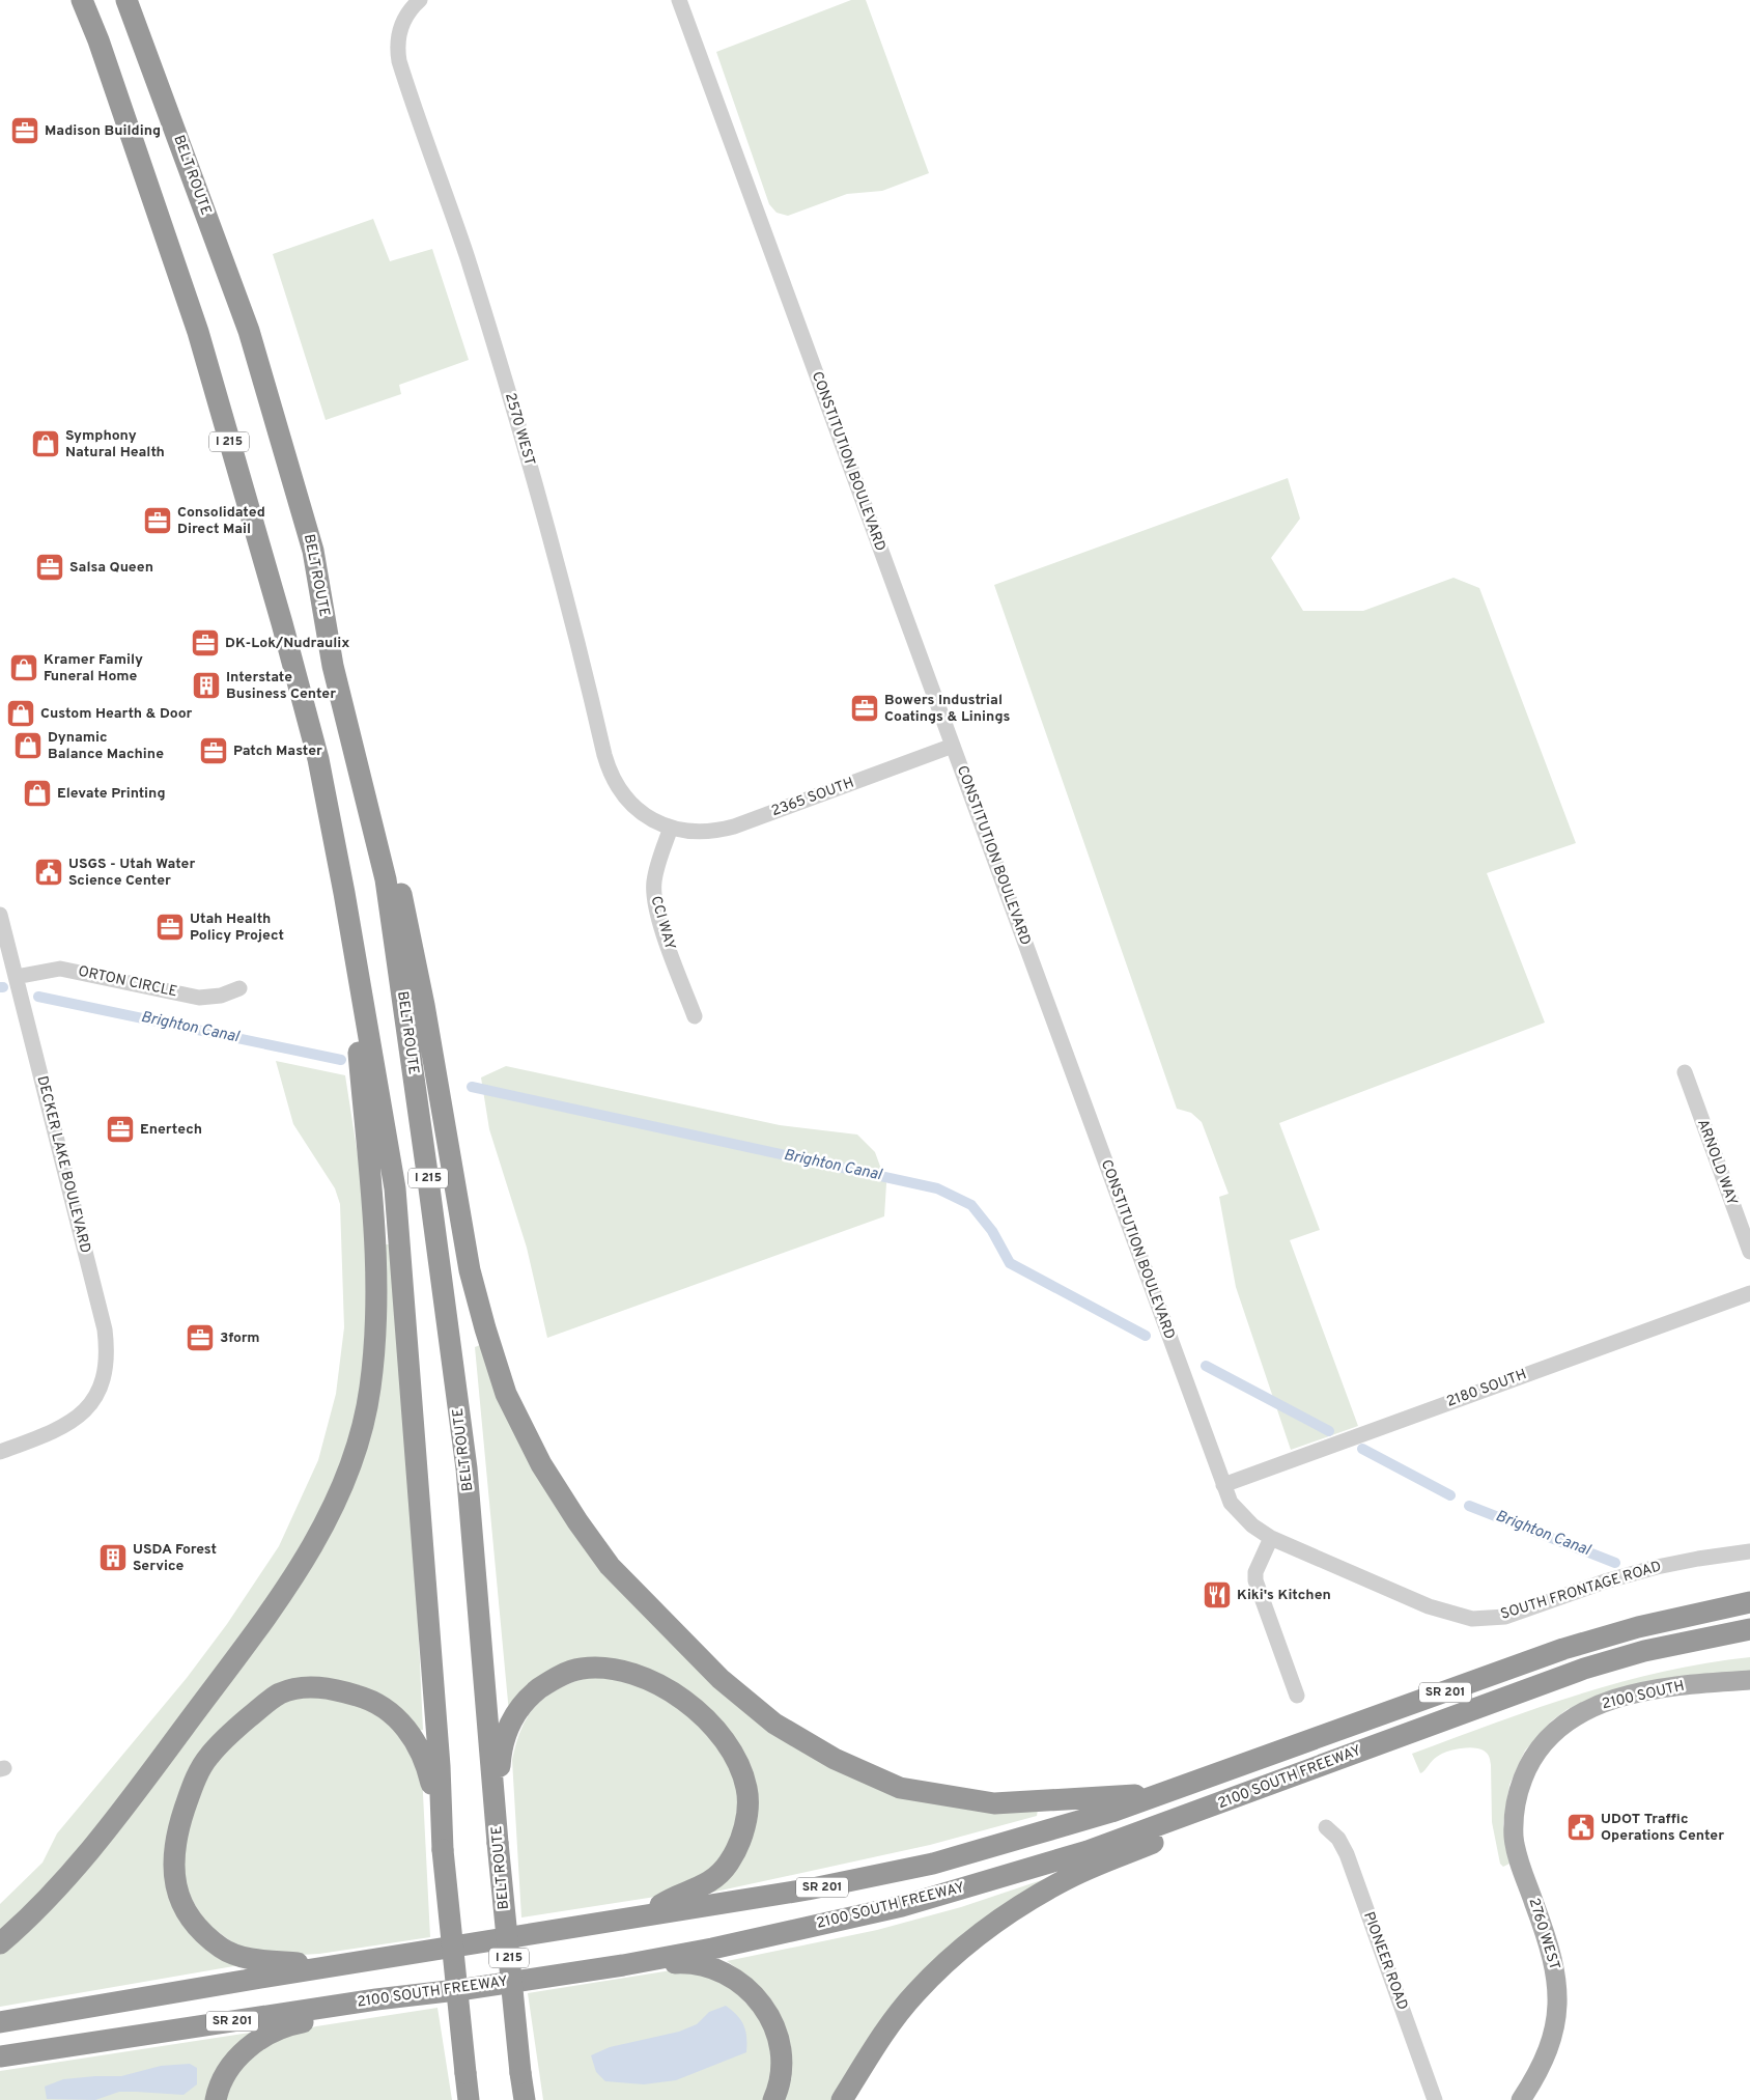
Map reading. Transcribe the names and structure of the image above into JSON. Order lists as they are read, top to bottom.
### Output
{
  "streets": {
    "highway": [
      "BELT ROUTE",
      "I 215",
      "SR 201",
      "2100 SOUTH FREEWAY"
    ],
    "main road": ["2100 SOUTH", "2760 WEST"],
    "street": [
      "2570 WEST",
      "CONSTITUTION BOULEVARD",
      "2365 SOUTH",
      "CCI WAY",
      "ORTON CIRCLE",
      "ARNOLD WAY",
      "DECKER LAKE BOULEVARD",
      "2180 SOUTH",
      "SOUTH FRONTAGE ROAD",
      "PIONEER ROAD"
    ]
  },
  "crossings": [
    ["2570 WEST", "2365 SOUTH"],
    ["2570 WEST", "CCI WAY"],
    ["CONSTITUTION BOULEVARD", "2365 SOUTH"],
    ["CONSTITUTION BOULEVARD", "2180 SOUTH"],
    ["CONSTITUTION BOULEVARD", "SOUTH FRONTAGE ROAD"],
    ["2365 SOUTH", "CCI WAY"],
    ["ORTON CIRCLE", "DECKER LAKE BOULEVARD"],
    ["2100 SOUTH", "2760 WEST"]
  ],
  "water": ["Brighton Canal"],
  "places": {
    "office": [
      "Madison Building",
      "Consolidated Direct Mail",
      "Salsa Queen",
      "DK-Lok/Nudraulix",
      "Bowers Industrial Coatings & Linings",
      "Patch Master",
      "Utah Health Policy Project",
      "Enertech",
      "3form"
    ],
    "shop": [
      "Symphony Natural Health",
      "Kramer Family Funeral Home",
      "Custom Hearth & Door",
      "Dynamic Balance Machine",
      "Elevate Printing"
    ],
    "building": ["Interstate Business Center", "USDA Forest Service"],
    "public building": ["USGS - Utah Water Science Center", "UDOT Traffic Operations Center"],
    "restaurant": ["Kiki's Kitchen"]
  }
}
